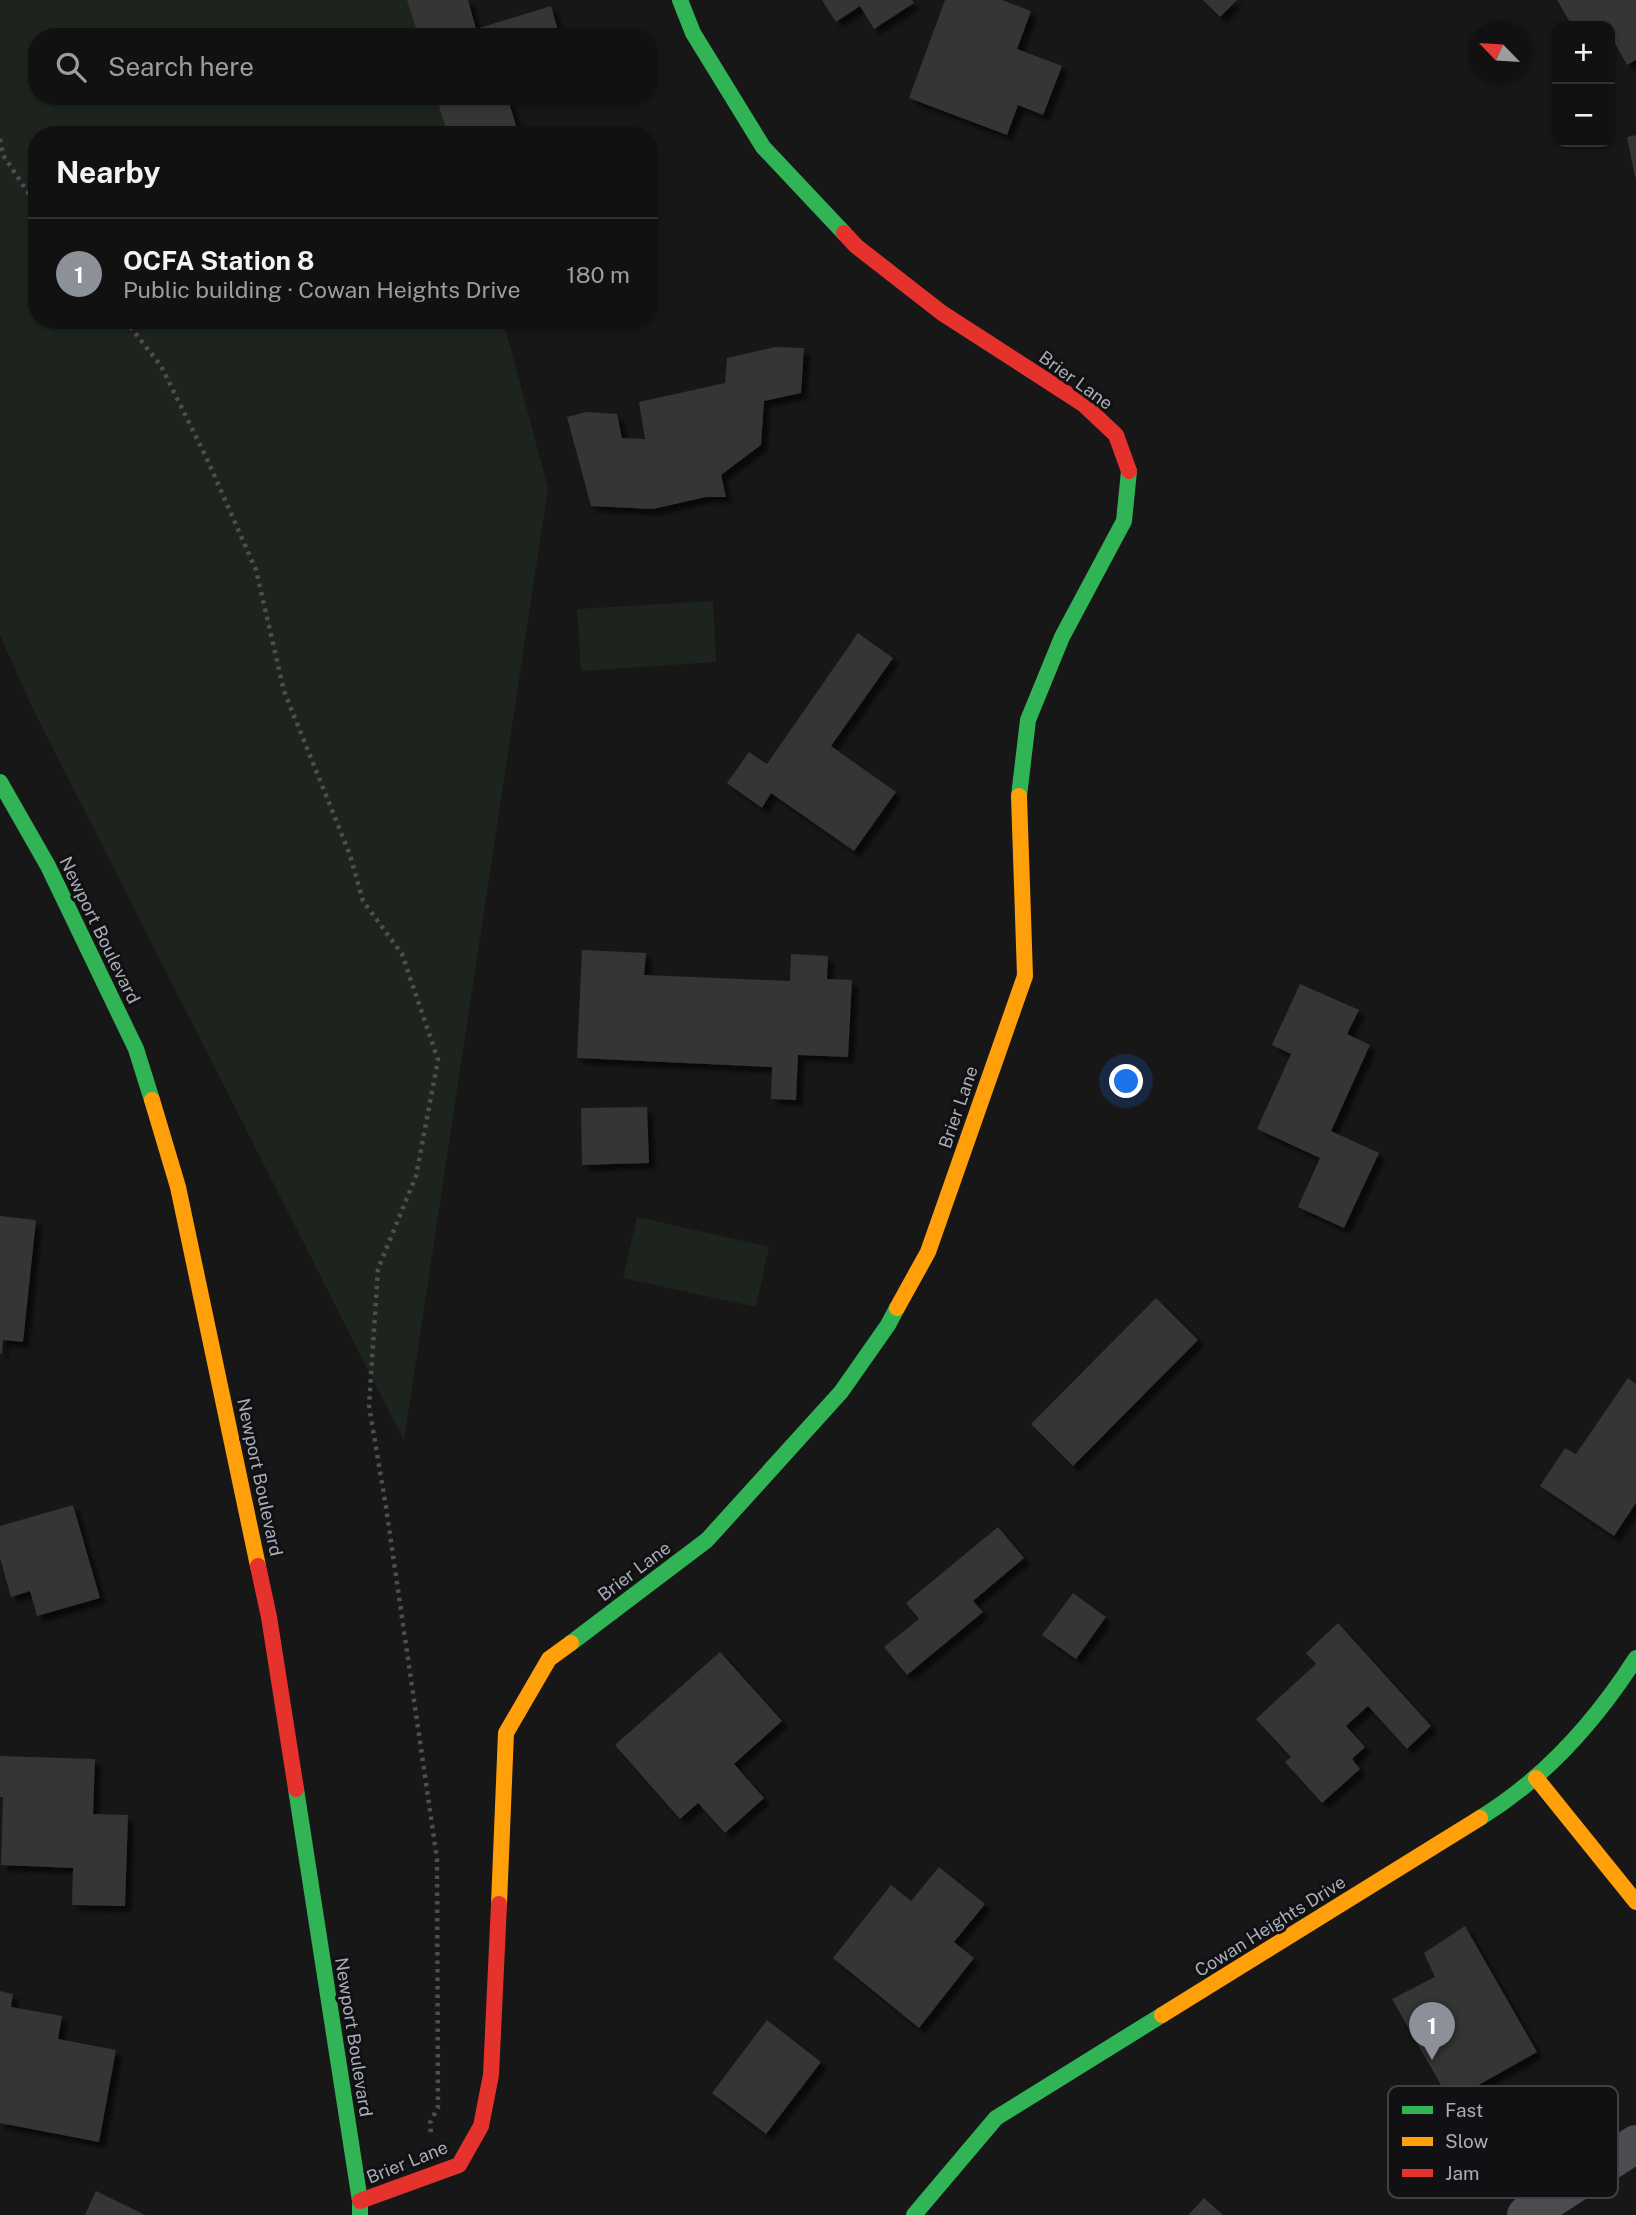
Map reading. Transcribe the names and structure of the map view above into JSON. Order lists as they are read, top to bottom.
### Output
{
  "streets": {
    "street": ["Brier Lane", "Newport Boulevard", "Cowan Heights Drive"]
  },
  "crossings": [
    ["Brier Lane", "Newport Boulevard"]
  ],
  "legend": ["Fast", "Slow", "Jam"],
  "north": "top left",
  "page": {
    "map_buttons": ["+", "−"],
    "search": "Search here",
    "heading": "Nearby",
    "list": [
      {
        "mark": "1",
        "name": "OCFA Station 8",
        "note": "Public building · Cowan Heights Drive",
        "value": "180 m"
      }
    ],
    "pins": "1"
  }
}
